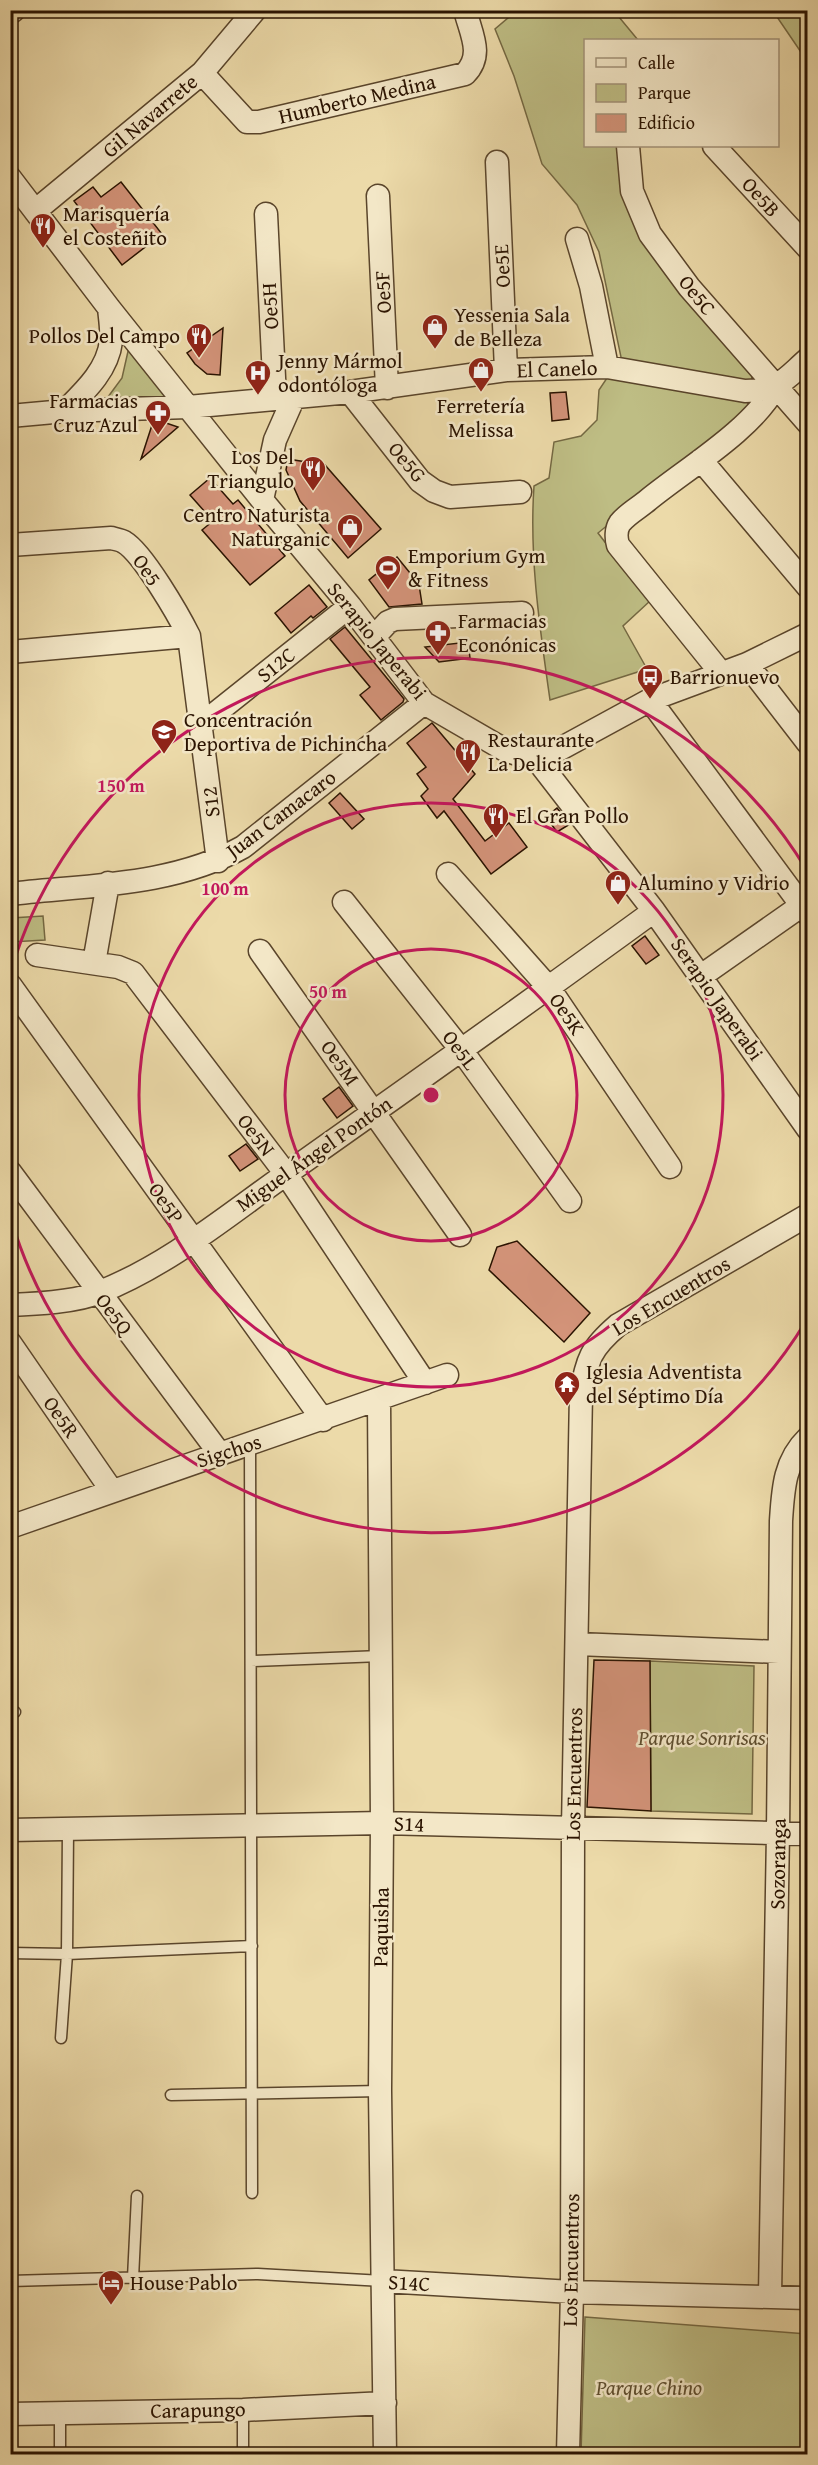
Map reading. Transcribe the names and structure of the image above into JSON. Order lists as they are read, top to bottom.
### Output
{
  "streets": {
    "street": [
      "Humberto Medina",
      "Gil Navarrete",
      "Oe5B",
      "Oe5E",
      "Oe5F",
      "Oe5C",
      "Oe5H",
      "El Canelo",
      "Oe5G",
      "Oe5",
      "Serapio Japerabi",
      "S12C",
      "S12",
      "Juan Camacaro",
      "Oe5K",
      "Oe5L",
      "Oe5M",
      "Oe5N",
      "Miguel Ángel Pontón",
      "Oe5P",
      "Los Encuentros",
      "Oe5Q",
      "Oe5R",
      "Sigchos",
      "S14",
      "Sozoranga",
      "Paquisha",
      "S14C",
      "Carapungo"
    ]
  },
  "crossings": [
    ["Humberto Medina", "Gil Navarrete"],
    ["Gil Navarrete", "Serapio Japerabi"],
    ["Oe5E", "El Canelo"],
    ["Oe5F", "El Canelo"],
    ["Oe5C", "El Canelo"],
    ["Oe5H", "El Canelo"],
    ["El Canelo", "Oe5G"],
    ["El Canelo", "Serapio Japerabi"],
    ["Oe5", "S12"],
    ["Serapio Japerabi", "S12C"],
    ["Serapio Japerabi", "Juan Camacaro"],
    ["Serapio Japerabi", "Miguel Ángel Pontón"],
    ["S12C", "S12"],
    ["S12", "Juan Camacaro"],
    ["Oe5K", "Miguel Ángel Pontón"],
    ["Oe5L", "Miguel Ángel Pontón"],
    ["Oe5M", "Miguel Ángel Pontón"],
    ["Oe5N", "Miguel Ángel Pontón"],
    ["Oe5N", "Sigchos"],
    ["Miguel Ángel Pontón", "Oe5P"],
    ["Miguel Ángel Pontón", "Oe5Q"],
    ["Oe5P", "Sigchos"],
    ["Los Encuentros", "S14"],
    ["Los Encuentros", "S14C"],
    ["Oe5Q", "Sigchos"],
    ["Oe5R", "Sigchos"],
    ["Sigchos", "Paquisha"],
    ["S14", "Sozoranga"],
    ["S14", "Paquisha"],
    ["Sozoranga", "S14C"],
    ["Paquisha", "S14C"],
    ["Paquisha", "Carapungo"]
  ],
  "parks": ["Parque Sonrisas", "Parque Chino"],
  "places": {
    "restaurant": [
      "Marisquería el Costeñito",
      "Pollos Del Campo",
      "Los Del Triangulo",
      "Restaurante La Delicia",
      "El Gran Pollo"
    ],
    "shop": [
      "Yessenia Sala de Belleza",
      "Ferretería Melissa",
      "Centro Naturista Naturganic",
      "Alumino y Vidrio"
    ],
    "hospital": ["Jenny Mármol odontóloga"],
    "pharmacy": ["Farmacias Cruz Azul", "Farmacias Econónicas"],
    "sports": ["Emporium Gym & Fitness"],
    "bus stop": ["Barrionuevo"],
    "school or university": ["Concentración Deportiva de Pichincha"],
    "temple": ["Iglesia Adventista del Séptimo Día"],
    "hotel": ["House Pablo"]
  },
  "legend": ["Calle", "Parque", "Edificio"],
  "rings": ["150 m", "100 m", "50 m"]
}
